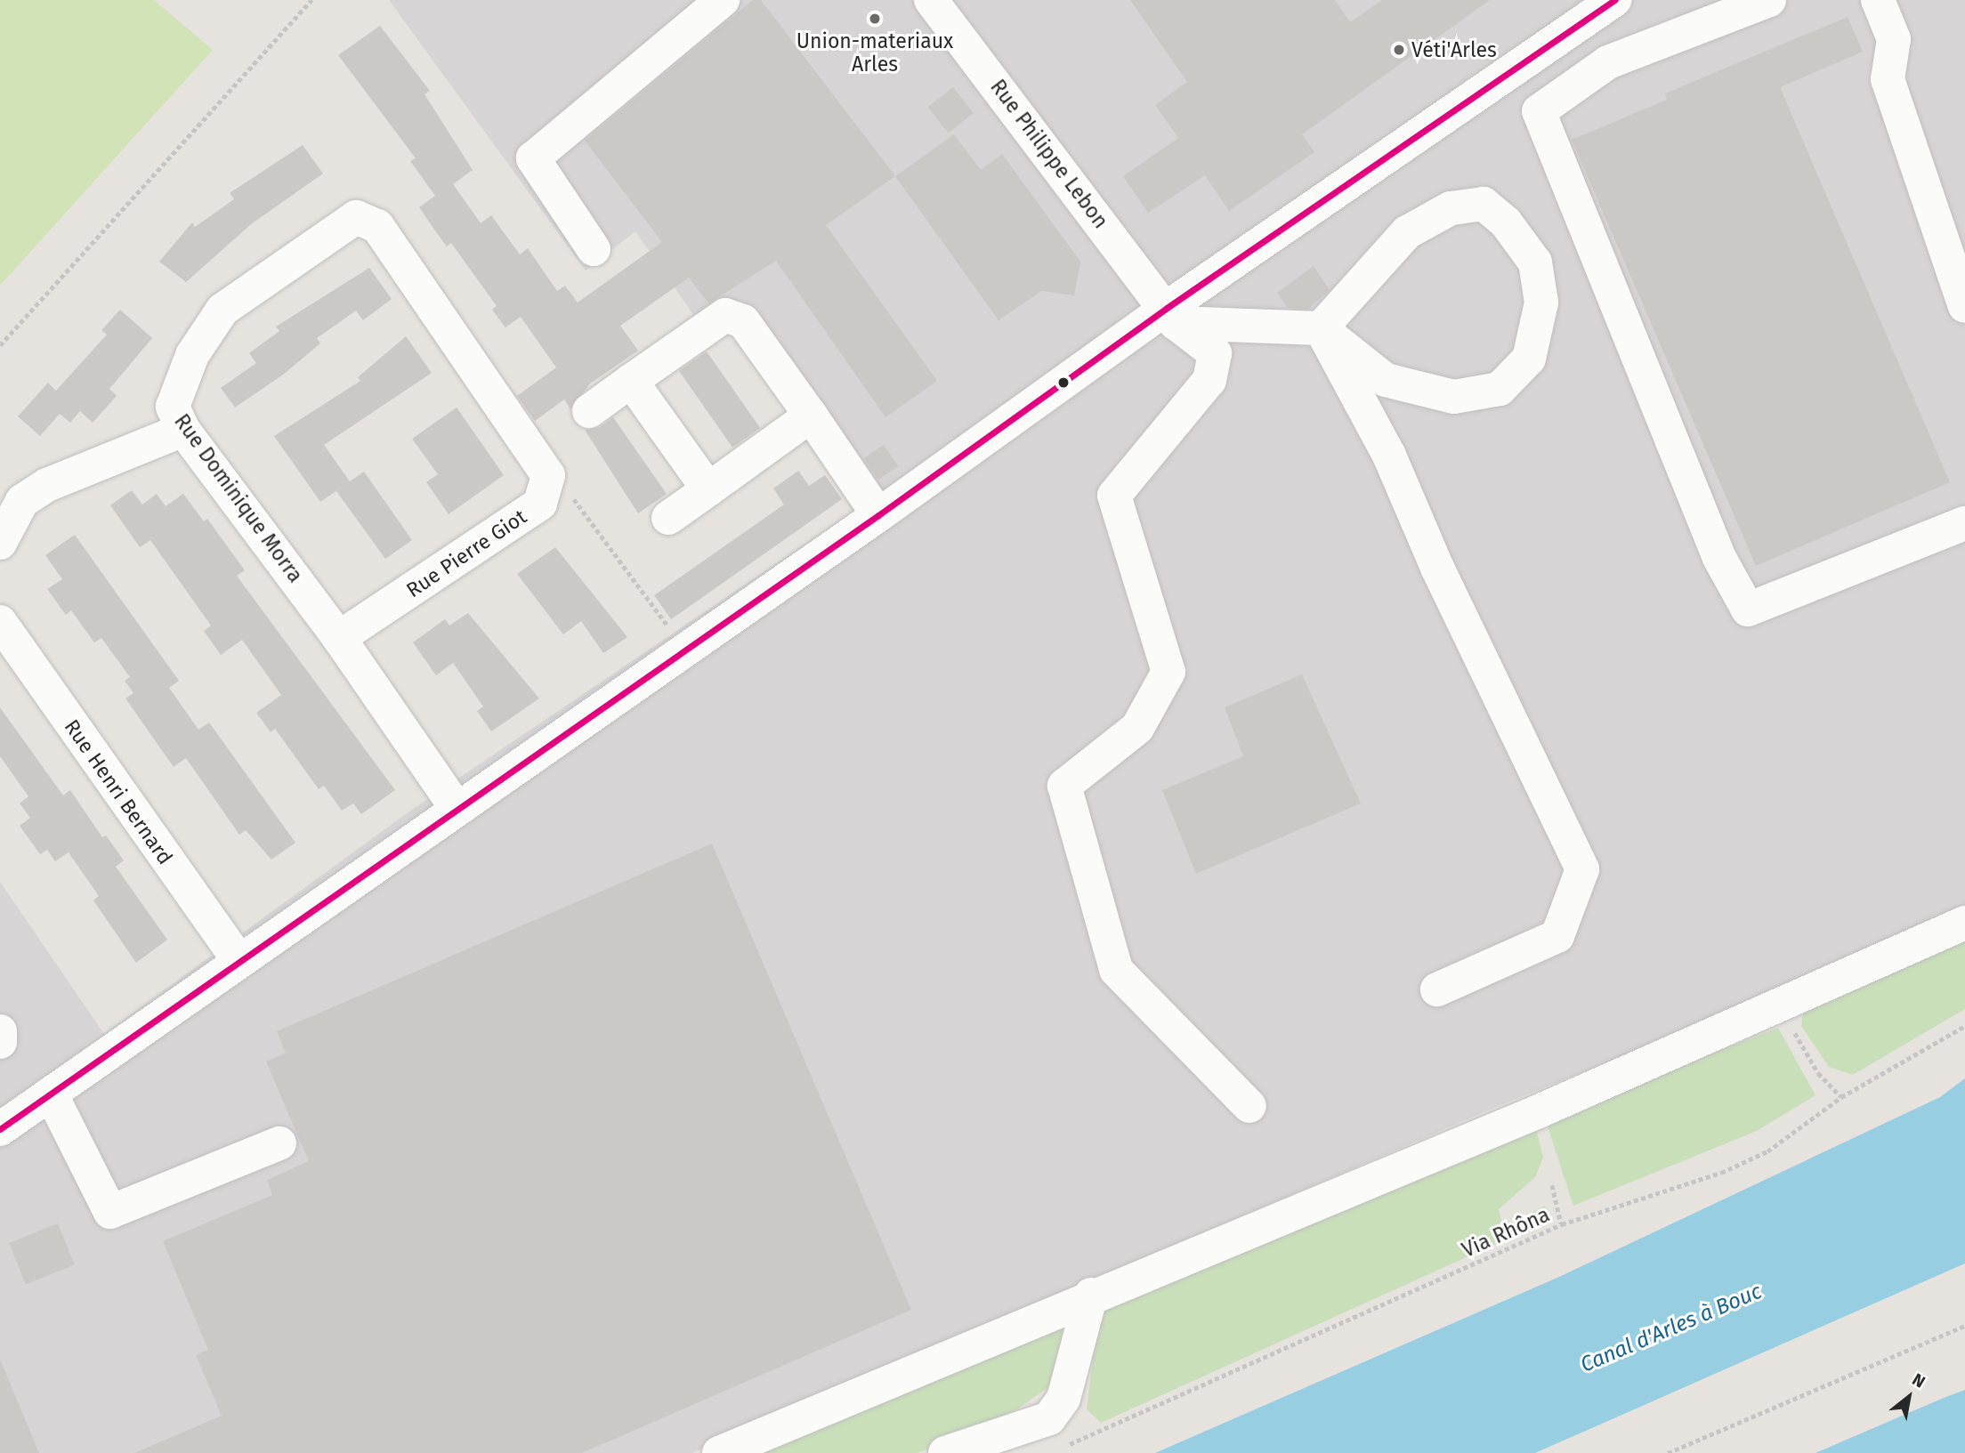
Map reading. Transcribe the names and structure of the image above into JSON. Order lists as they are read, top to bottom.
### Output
{
  "streets": {
    "street": [
      "Rue Philippe Lebon",
      "Rue Dominique Morra",
      "Rue Pierre Giot",
      "Rue Henri Bernard"
    ],
    "path": ["Via Rhôna"]
  },
  "crossings": [
    ["Rue Dominique Morra", "Rue Pierre Giot"]
  ],
  "water": ["Canal d'Arles à Bouc"],
  "places": ["Union-materiaux Arles", "Véti'Arles"],
  "north": "top right"
}
